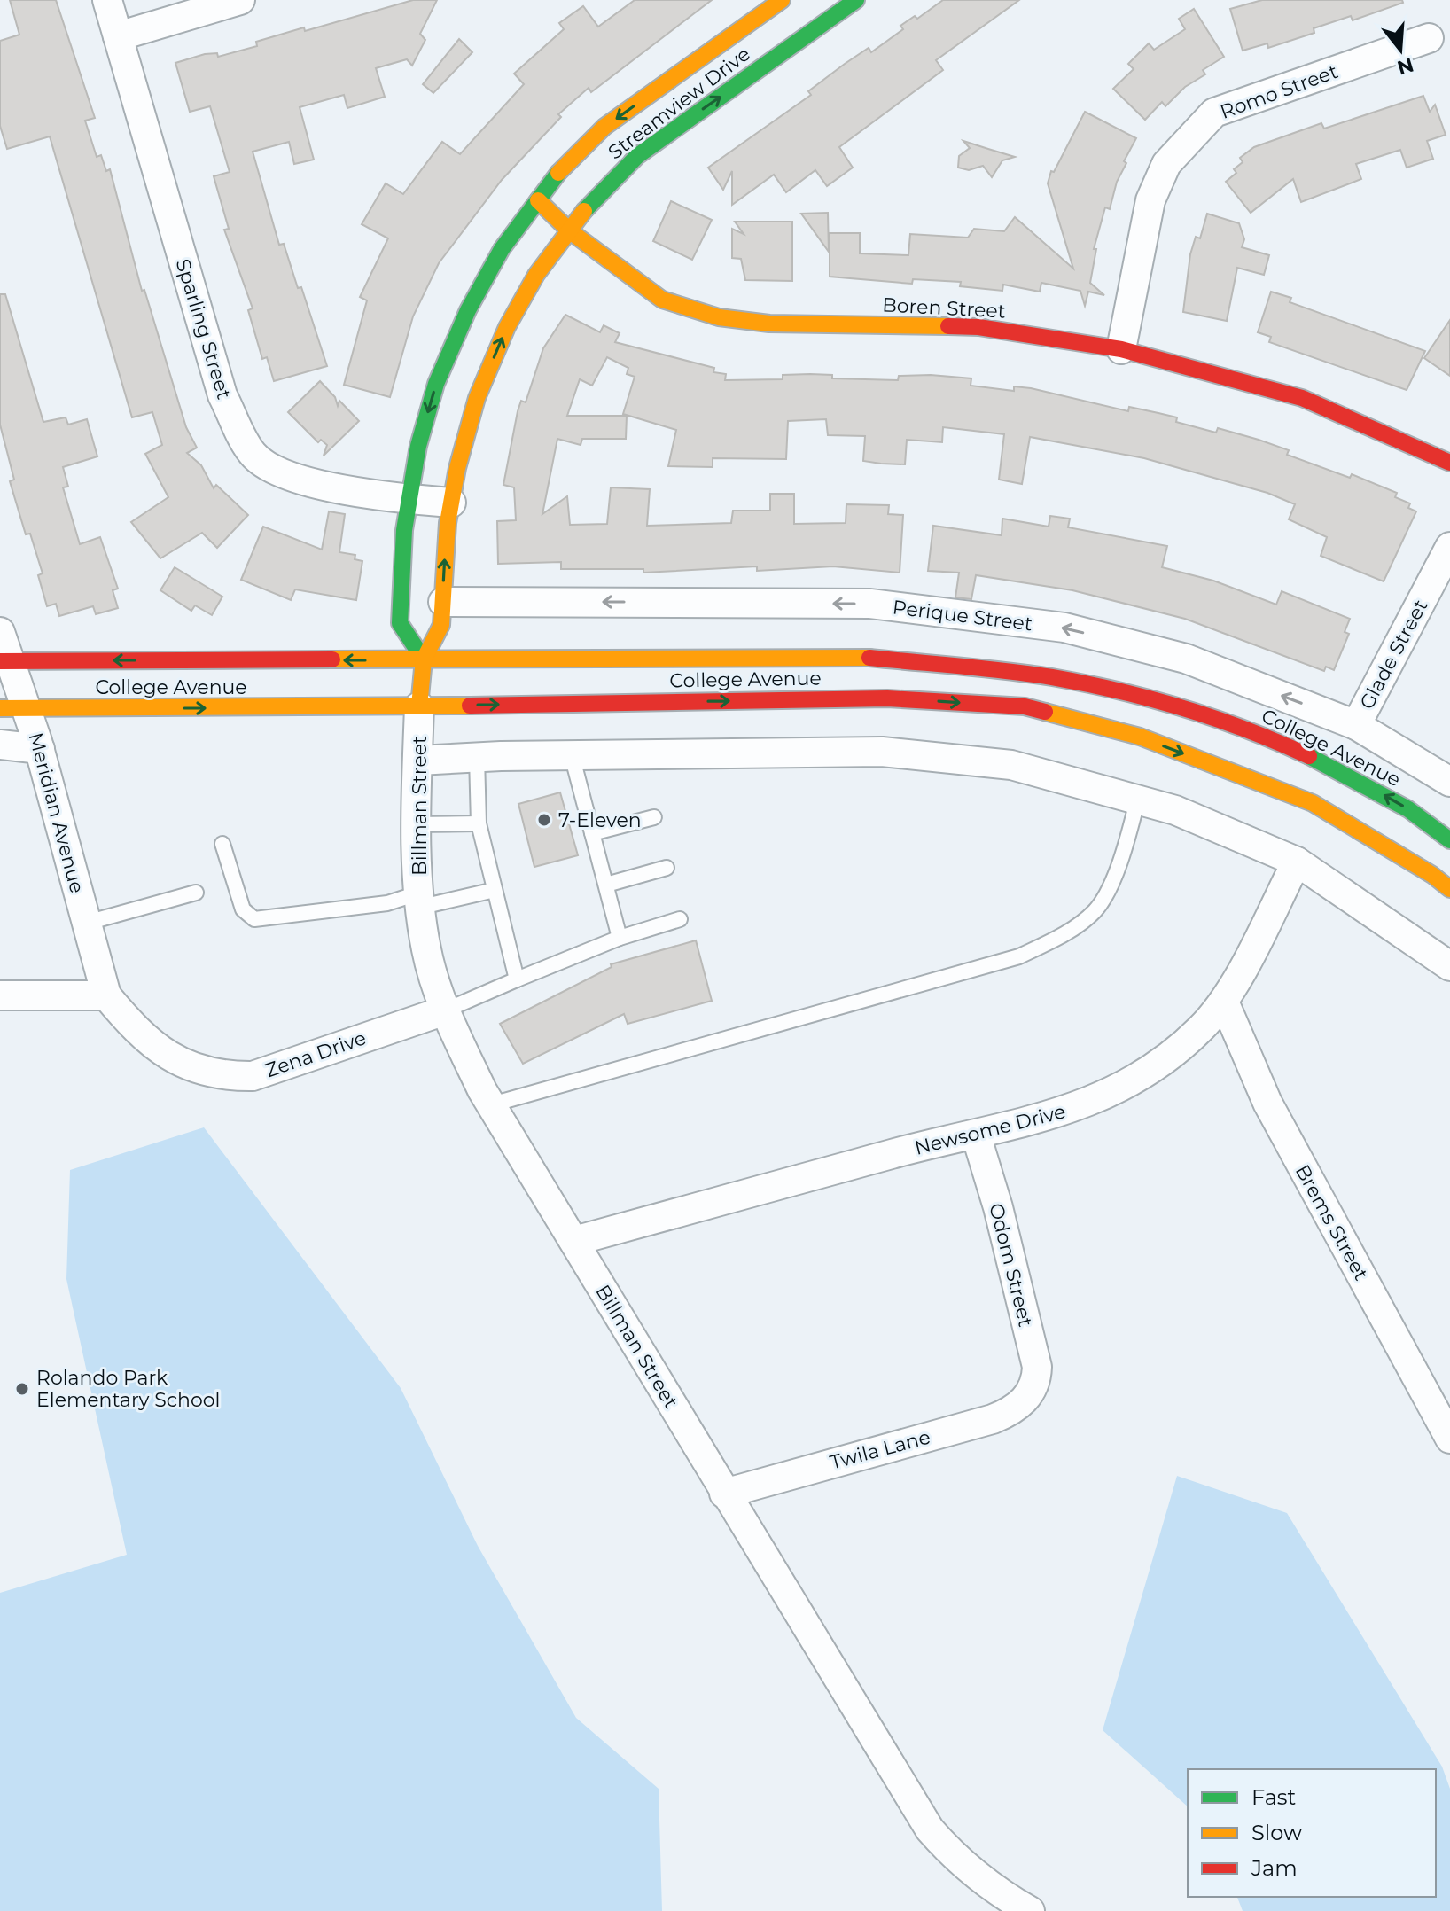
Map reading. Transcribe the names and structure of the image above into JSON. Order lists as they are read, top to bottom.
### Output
{
  "streets": {
    "main road": ["Streamview Drive", "Boren Street", "College Avenue"],
    "street": [
      "Romo Street",
      "Sparling Street",
      "Perique Street",
      "Glade Street",
      "Billman Street",
      "Meridian Avenue",
      "Zena Drive",
      "Newsome Drive",
      "Brems Street",
      "Odom Street",
      "Twila Lane"
    ]
  },
  "crossings": [
    ["Romo Street", "Boren Street"],
    ["Streamview Drive", "Boren Street"],
    ["Streamview Drive", "Sparling Street"],
    ["Streamview Drive", "Perique Street"],
    ["Streamview Drive", "College Avenue"],
    ["Streamview Drive", "Billman Street"],
    ["Perique Street", "Glade Street"],
    ["College Avenue", "Billman Street"],
    ["College Avenue", "Meridian Avenue"],
    ["Billman Street", "Zena Drive"],
    ["Billman Street", "Newsome Drive"],
    ["Billman Street", "Twila Lane"],
    ["Meridian Avenue", "Zena Drive"],
    ["Newsome Drive", "Brems Street"],
    ["Newsome Drive", "Odom Street"],
    ["Odom Street", "Twila Lane"]
  ],
  "places": ["7-Eleven", "Rolando Park Elementary School"],
  "legend": ["Fast", "Slow", "Jam"],
  "north": "bottom"
}
